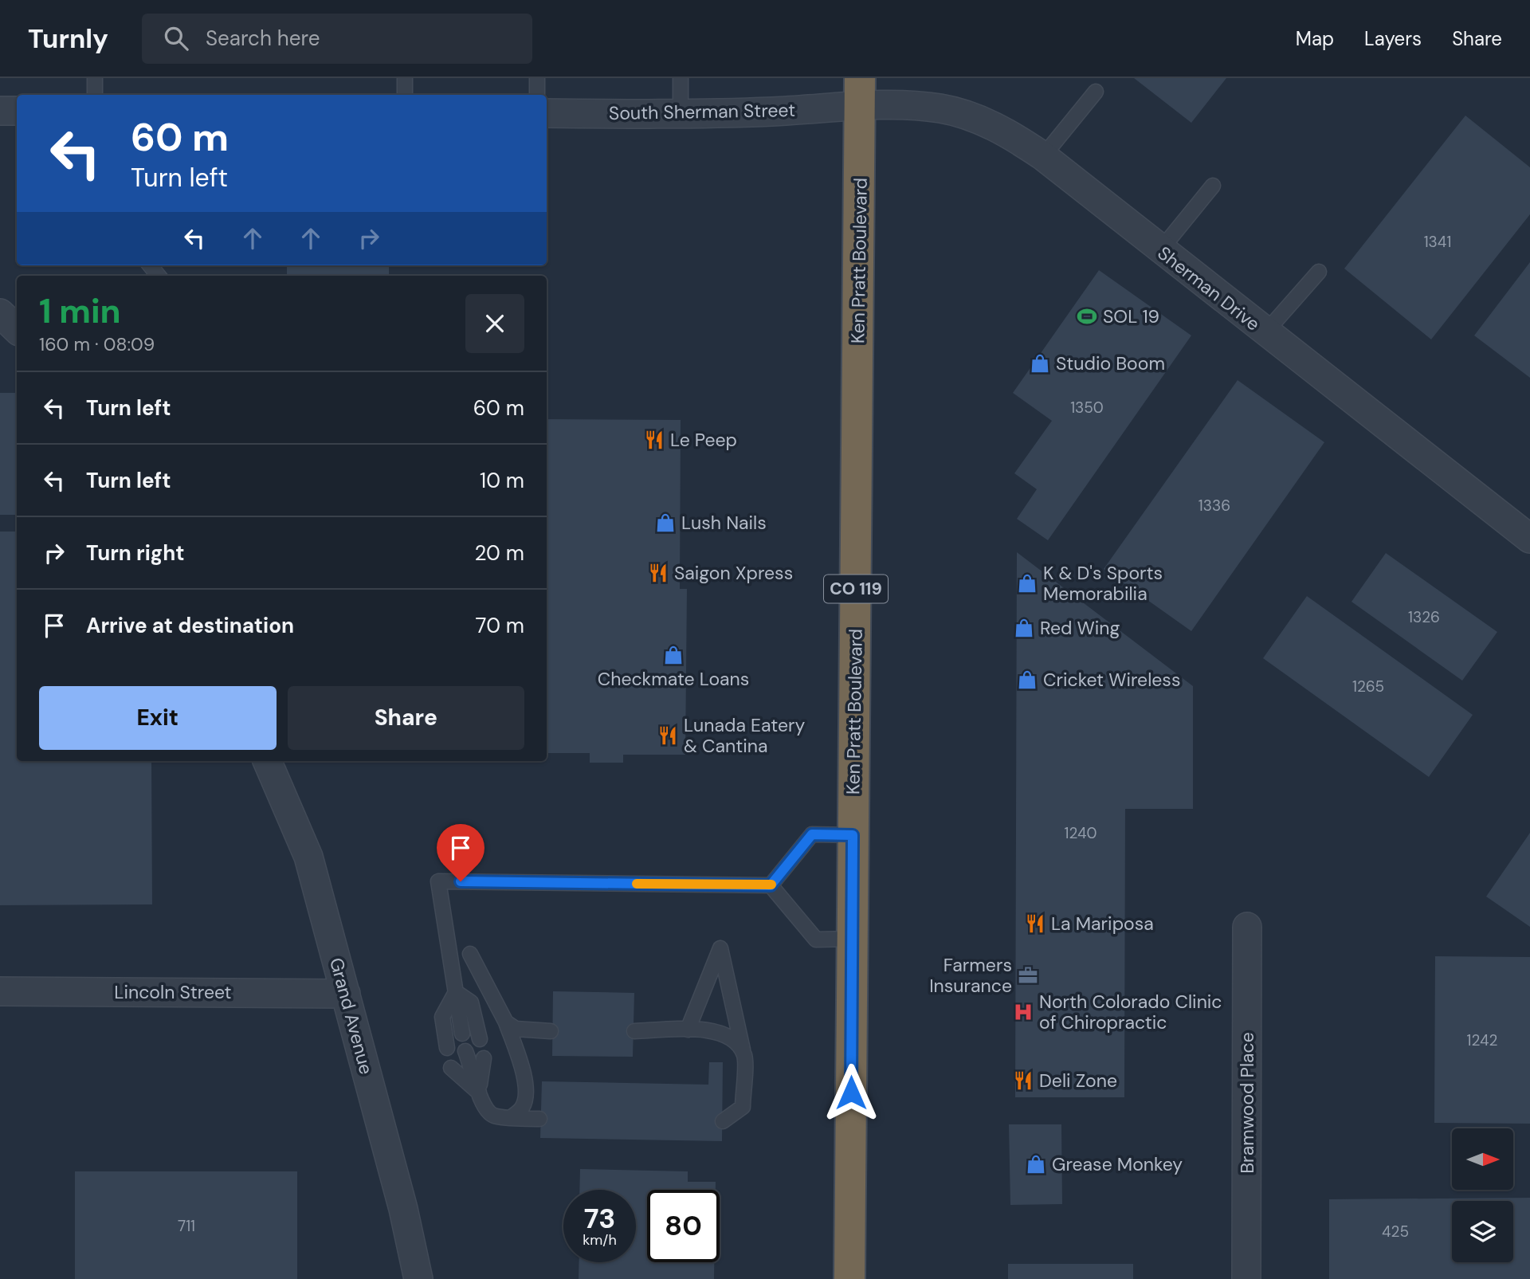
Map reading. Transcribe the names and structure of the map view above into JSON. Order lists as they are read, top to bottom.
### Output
{
  "streets": {
    "highway": ["Ken Pratt Boulevard", "CO 119"],
    "street": [
      "South Sherman Street",
      "Sherman Drive",
      "Lincoln Street",
      "Grand Avenue",
      "Bramwood Place"
    ]
  },
  "crossings": [
    ["South Sherman Street", "Ken Pratt Boulevard"],
    ["South Sherman Street", "Sherman Drive"],
    ["Ken Pratt Boulevard", "Sherman Drive"],
    ["Lincoln Street", "Grand Avenue"]
  ],
  "places": {
    "sports": ["SOL 19"],
    "shop": [
      "Studio Boom",
      "Lush Nails",
      "K & D's Sports Memorabilia",
      "Red Wing",
      "Checkmate Loans",
      "Cricket Wireless",
      "Grease Monkey"
    ],
    "restaurant": [
      "Le Peep",
      "Saigon Xpress",
      "Lunada Eatery & Cantina",
      "La Mariposa",
      "Deli Zone"
    ],
    "office": ["Farmers Insurance"],
    "hospital": ["North Colorado Clinic of Chiropractic"]
  },
  "house_numbers": [
    "1341",
    "1350",
    "1336",
    "1326",
    "1265",
    "1240",
    "1242",
    "711",
    "425"
  ],
  "north": "right",
  "page": {
    "header": "Turnly",
    "search": "Search here",
    "nav": ["Map", "Layers", "Share"],
    "turn": ["60 m", "Turn left"],
    "heading": ["1 min", "160 m · 08:09"],
    "list": [
      {
        "name": "Turn left",
        "value": "60 m"
      },
      {
        "name": "Turn left",
        "value": "10 m"
      },
      {
        "name": "Turn right",
        "value": "20 m"
      },
      {
        "name": "Arrive at destination",
        "value": "70 m"
      }
    ],
    "buttons": ["Exit", "Share"],
    "speed": "73 km/h",
    "limit": "80"
  }
}
